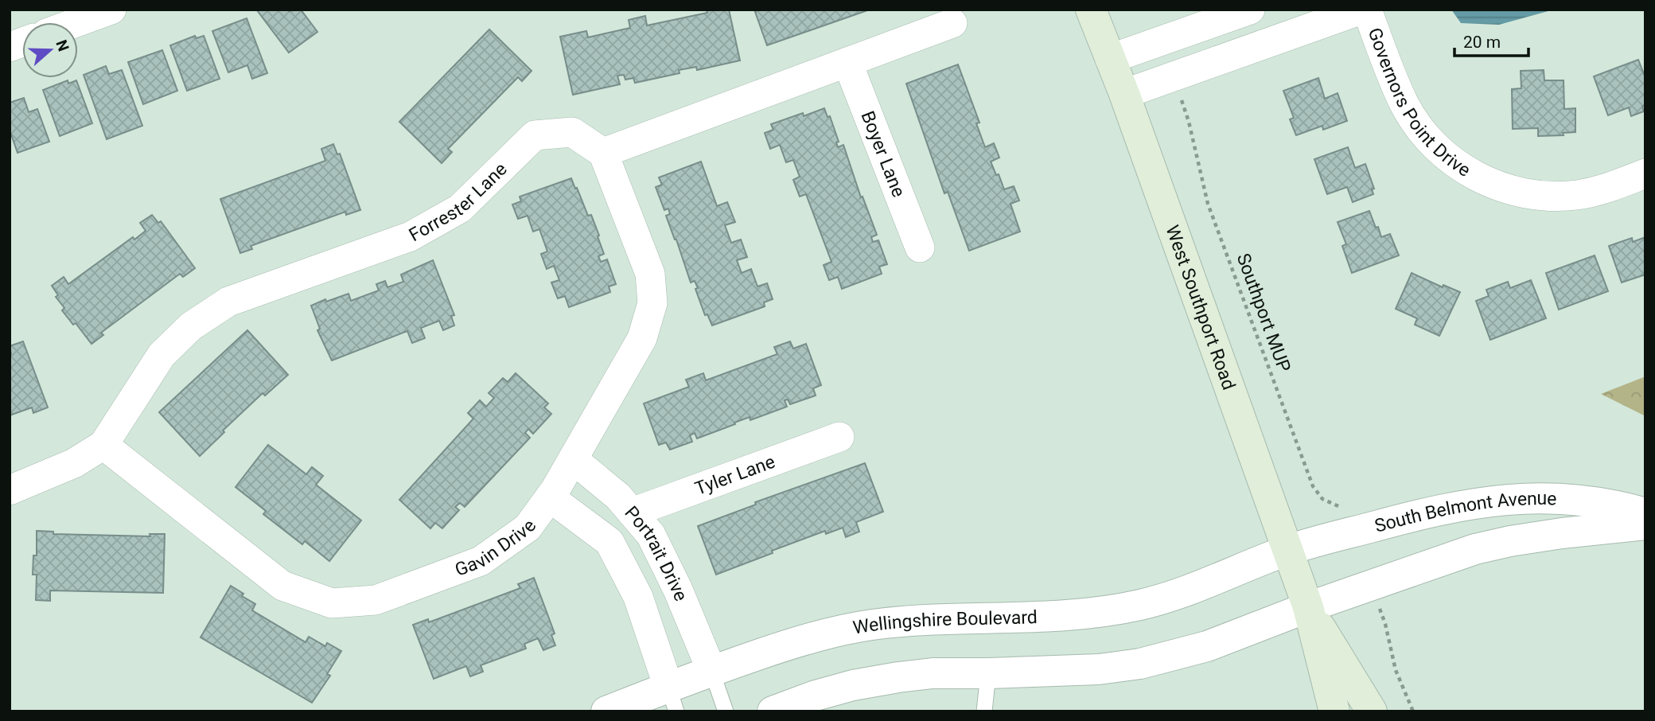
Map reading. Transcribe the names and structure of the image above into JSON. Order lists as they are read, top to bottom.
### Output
{
  "streets": {
    "main road": ["West Southport Road"],
    "street": [
      "Governors Point Drive",
      "Boyer Lane",
      "Forrester Lane",
      "Tyler Lane",
      "South Belmont Avenue",
      "Gavin Drive",
      "Portrait Drive",
      "Wellingshire Boulevard"
    ],
    "path": ["Southport MUP"]
  },
  "crossings": [
    ["Forrester Lane", "Gavin Drive"],
    ["West Southport Road", "South Belmont Avenue"],
    ["West Southport Road", "Wellingshire Boulevard"],
    ["Tyler Lane", "Portrait Drive"],
    ["South Belmont Avenue", "Wellingshire Boulevard"],
    ["Gavin Drive", "Portrait Drive"],
    ["Portrait Drive", "Wellingshire Boulevard"]
  ],
  "scale_bar": "20 m",
  "north": "right"
}
